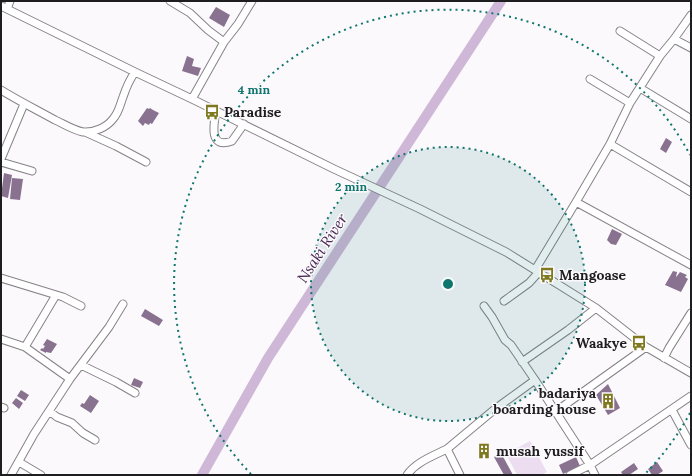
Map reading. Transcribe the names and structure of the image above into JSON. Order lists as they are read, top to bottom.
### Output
{
  "water": ["Nsaki River"],
  "places": {
    "bus stop": ["Paradise", "Mangoase", "Waakye"],
    "building": ["badariya boarding house", "musah yussif"]
  },
  "rings": ["4 min", "2 min"]
}
